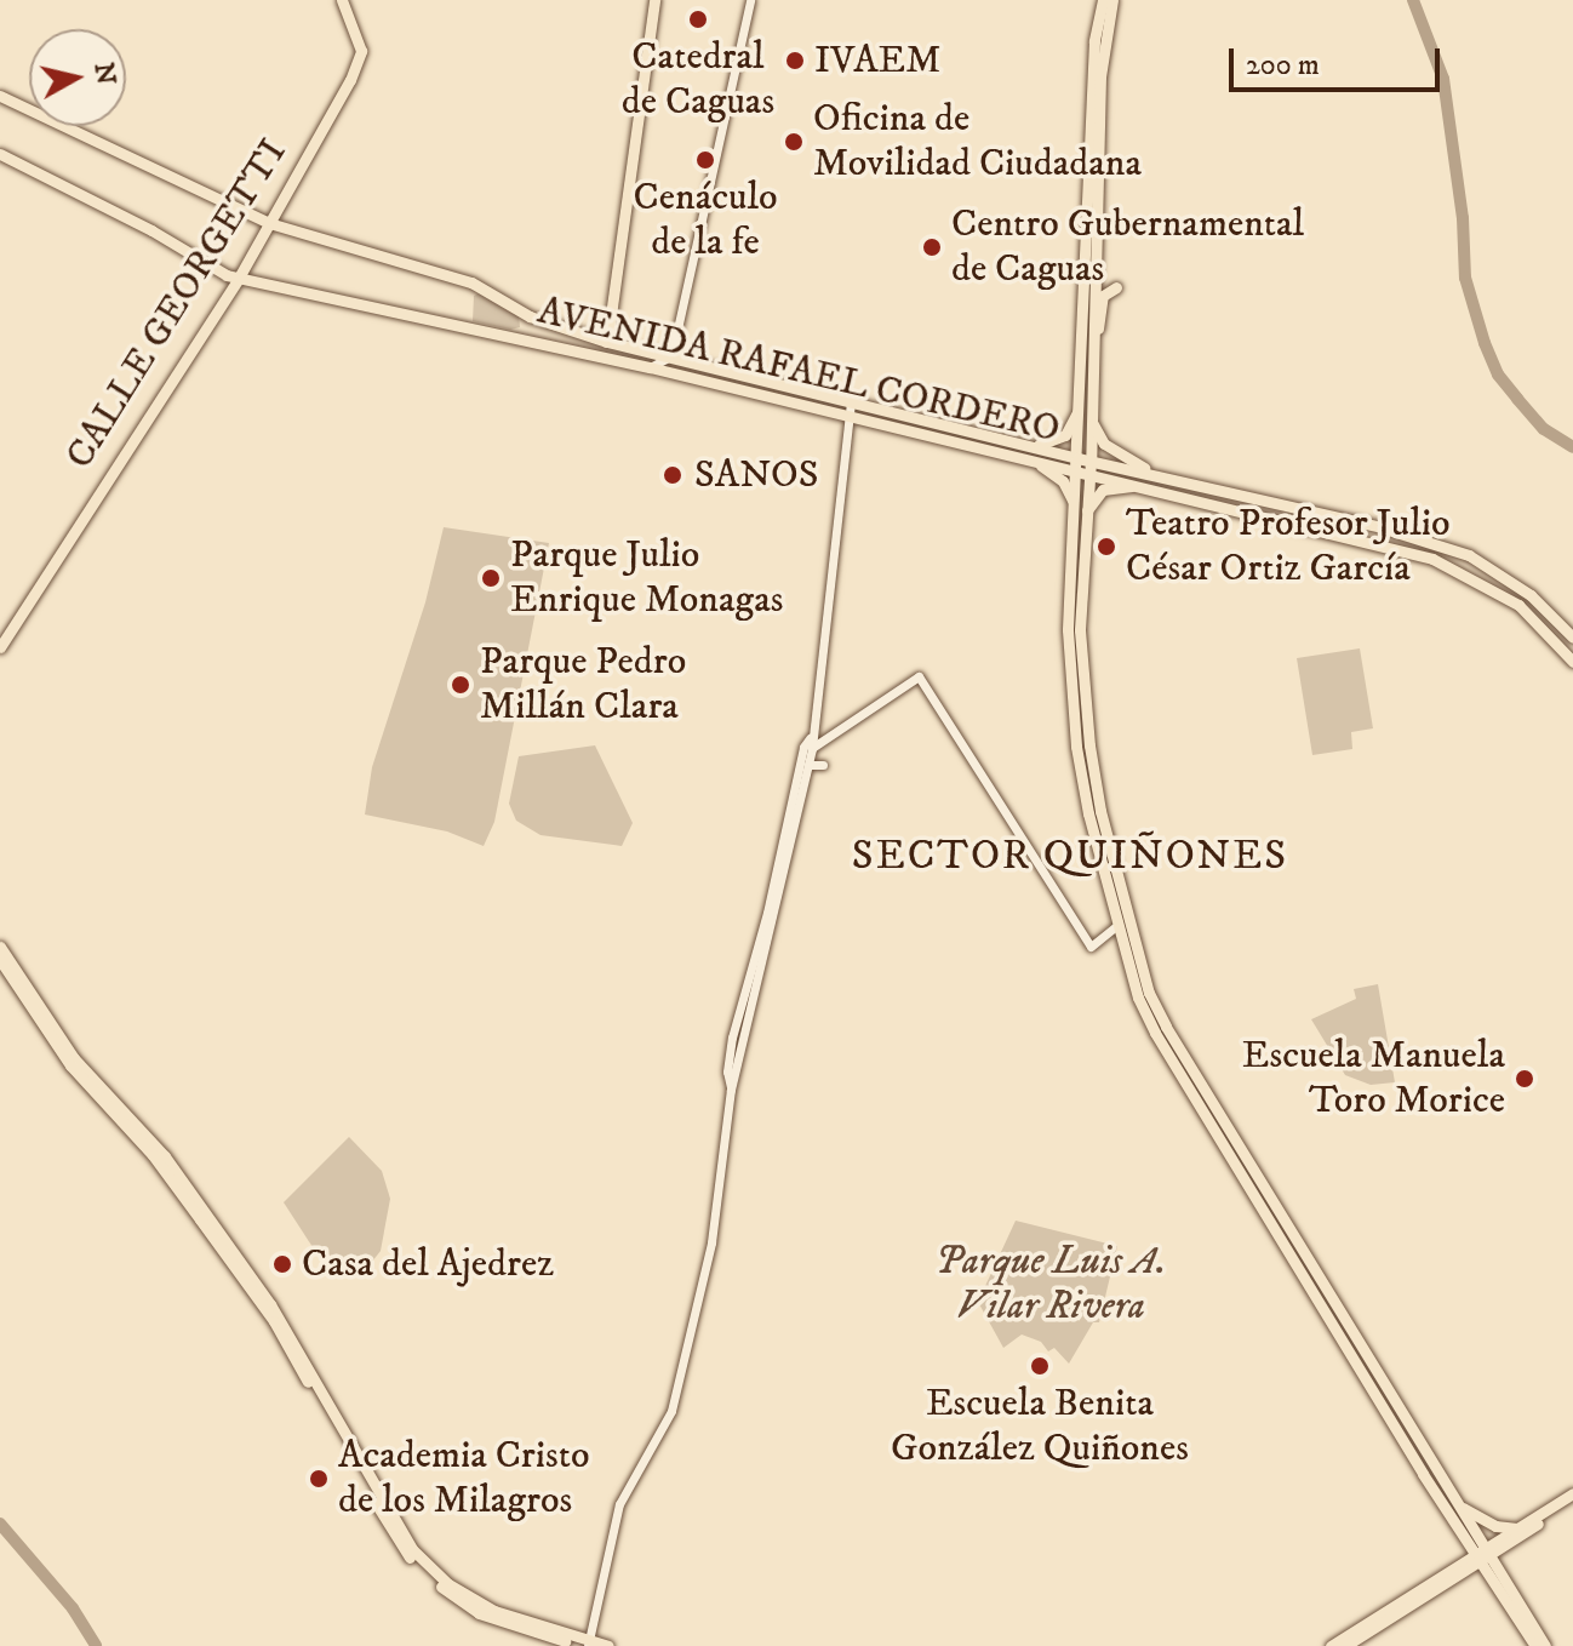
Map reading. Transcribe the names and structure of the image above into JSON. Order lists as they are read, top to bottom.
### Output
{
  "streets": {
    "main road": ["CALLE GEORGETTI", "AVENIDA RAFAEL CORDERO"]
  },
  "crossings": [
    ["CALLE GEORGETTI", "AVENIDA RAFAEL CORDERO"]
  ],
  "districts": ["SECTOR QUIÑONES"],
  "parks": ["Parque Luis A. Vilar Rivera"],
  "places": [
    "Catedral de Caguas",
    "IVAEM",
    "Oficina de Movilidad Ciudadana",
    "Cenáculo de la fe",
    "Centro Gubernamental de Caguas",
    "SANOS",
    "Teatro Profesor Julio César Ortiz García",
    "Parque Julio Enrique Monagas",
    "Parque Pedro Millán Clara",
    "Escuela Manuela Toro Morice",
    "Casa del Ajedrez",
    "Escuela Benita González Quiñones",
    "Academia Cristo de los Milagros"
  ],
  "scale_bar": "200 m",
  "north": "right"
}
